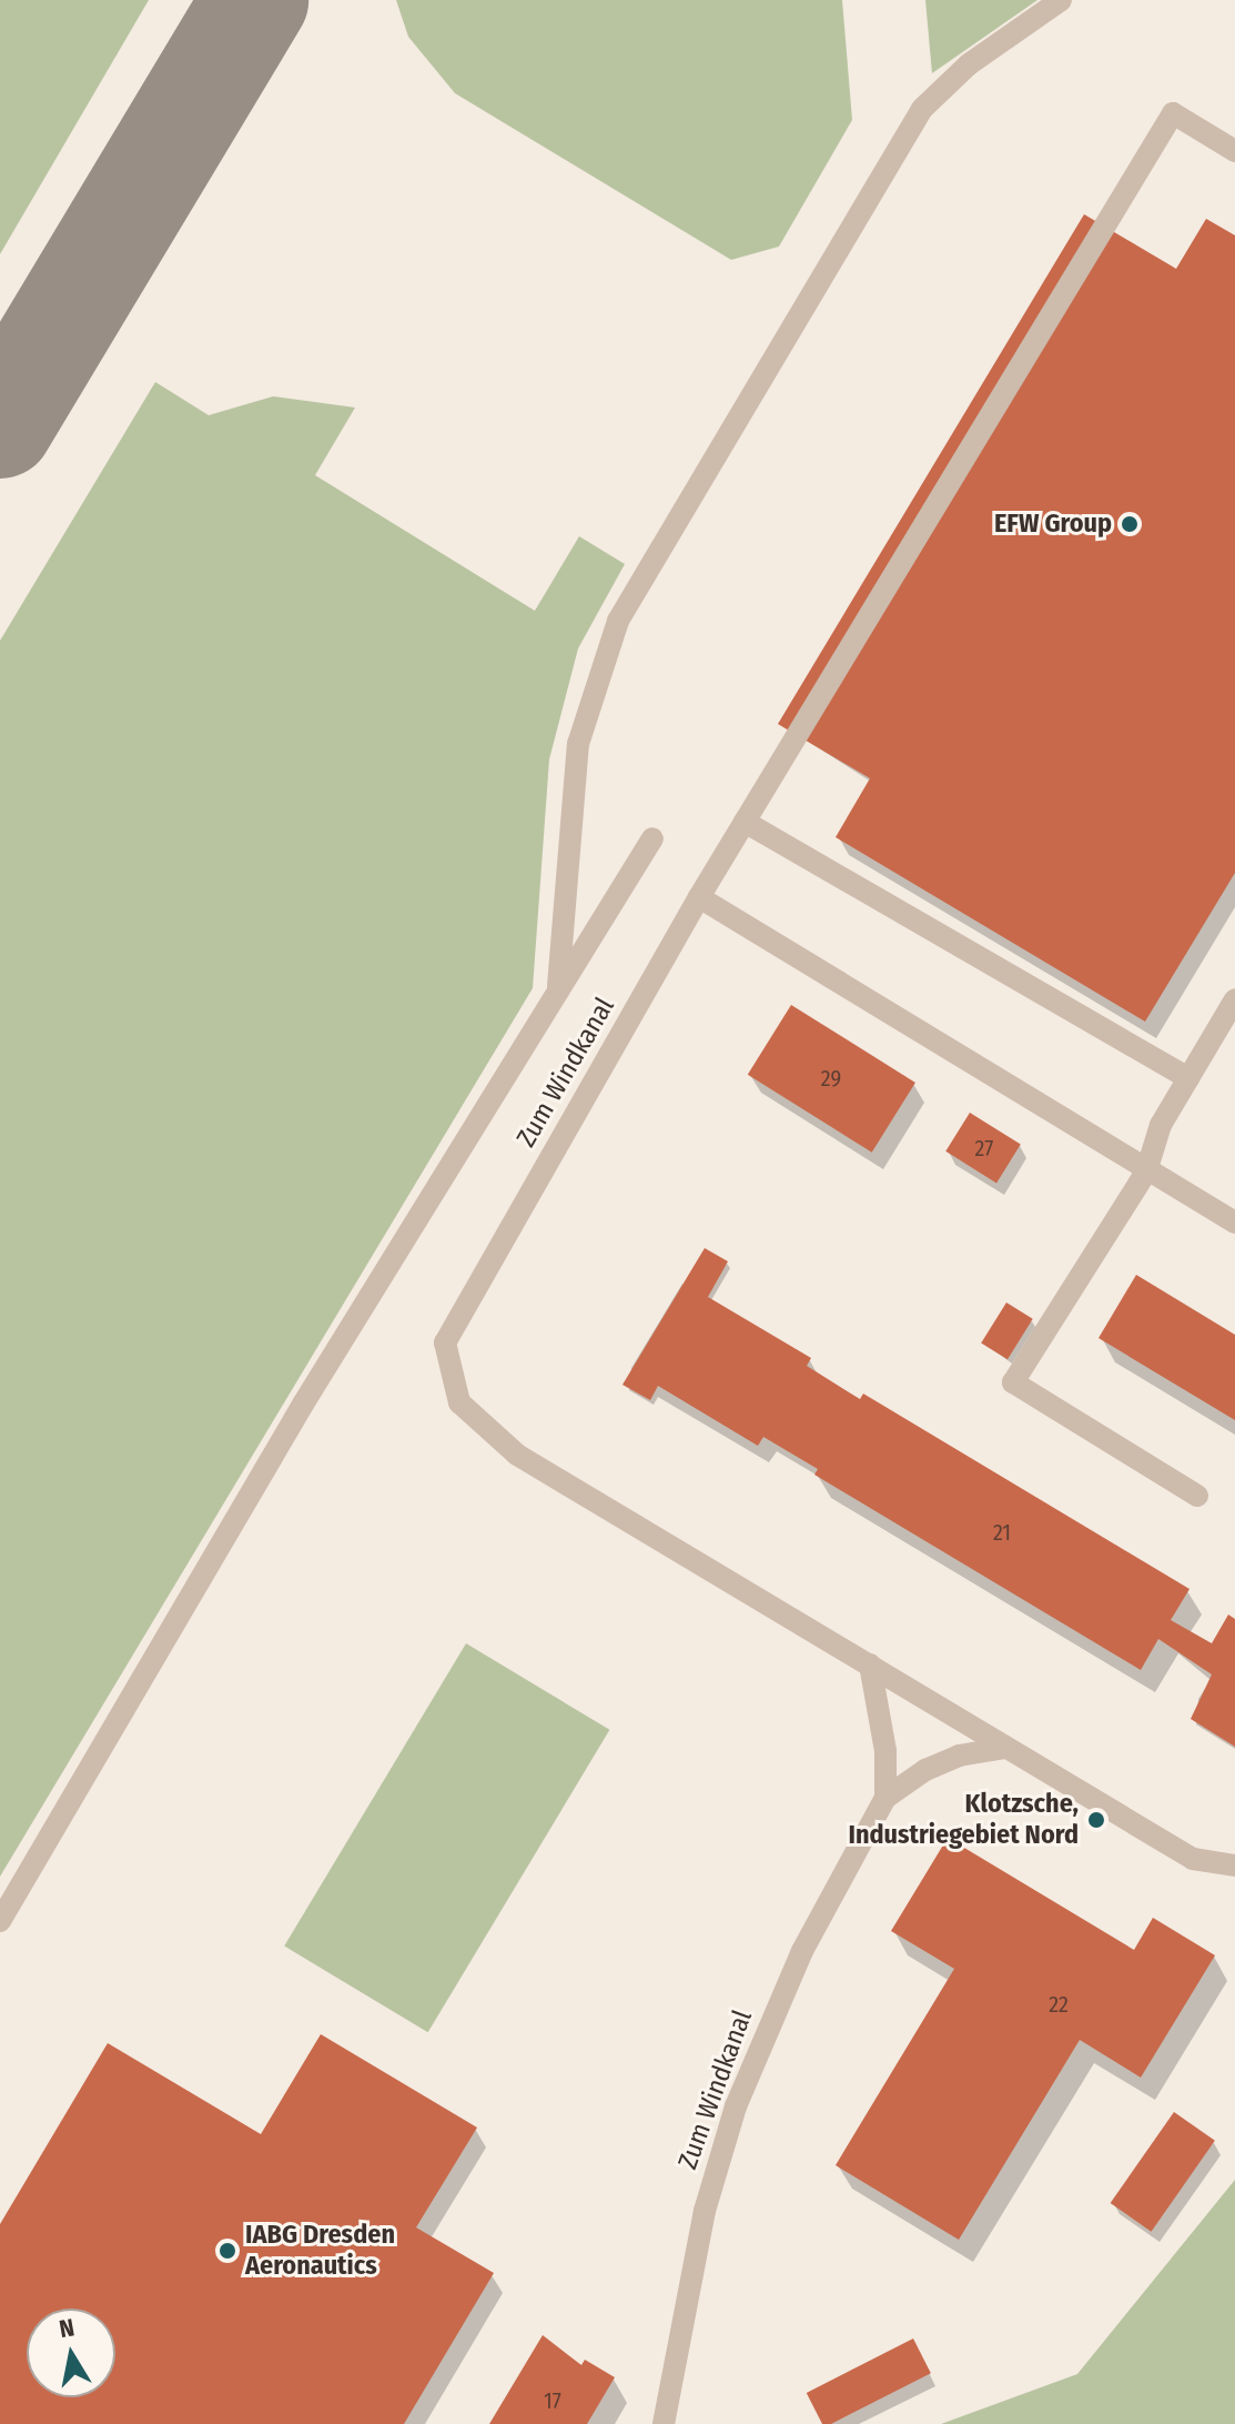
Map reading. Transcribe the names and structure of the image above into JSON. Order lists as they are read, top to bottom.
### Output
{
  "streets": {
    "street": ["Zum Windkanal"]
  },
  "places": ["EFW Group", "Klotzsche, Industriegebiet Nord", "IABG Dresden Aeronautics"],
  "house_numbers": [
    "29",
    "27",
    "21",
    "22",
    "17"
  ],
  "north": "top"
}
